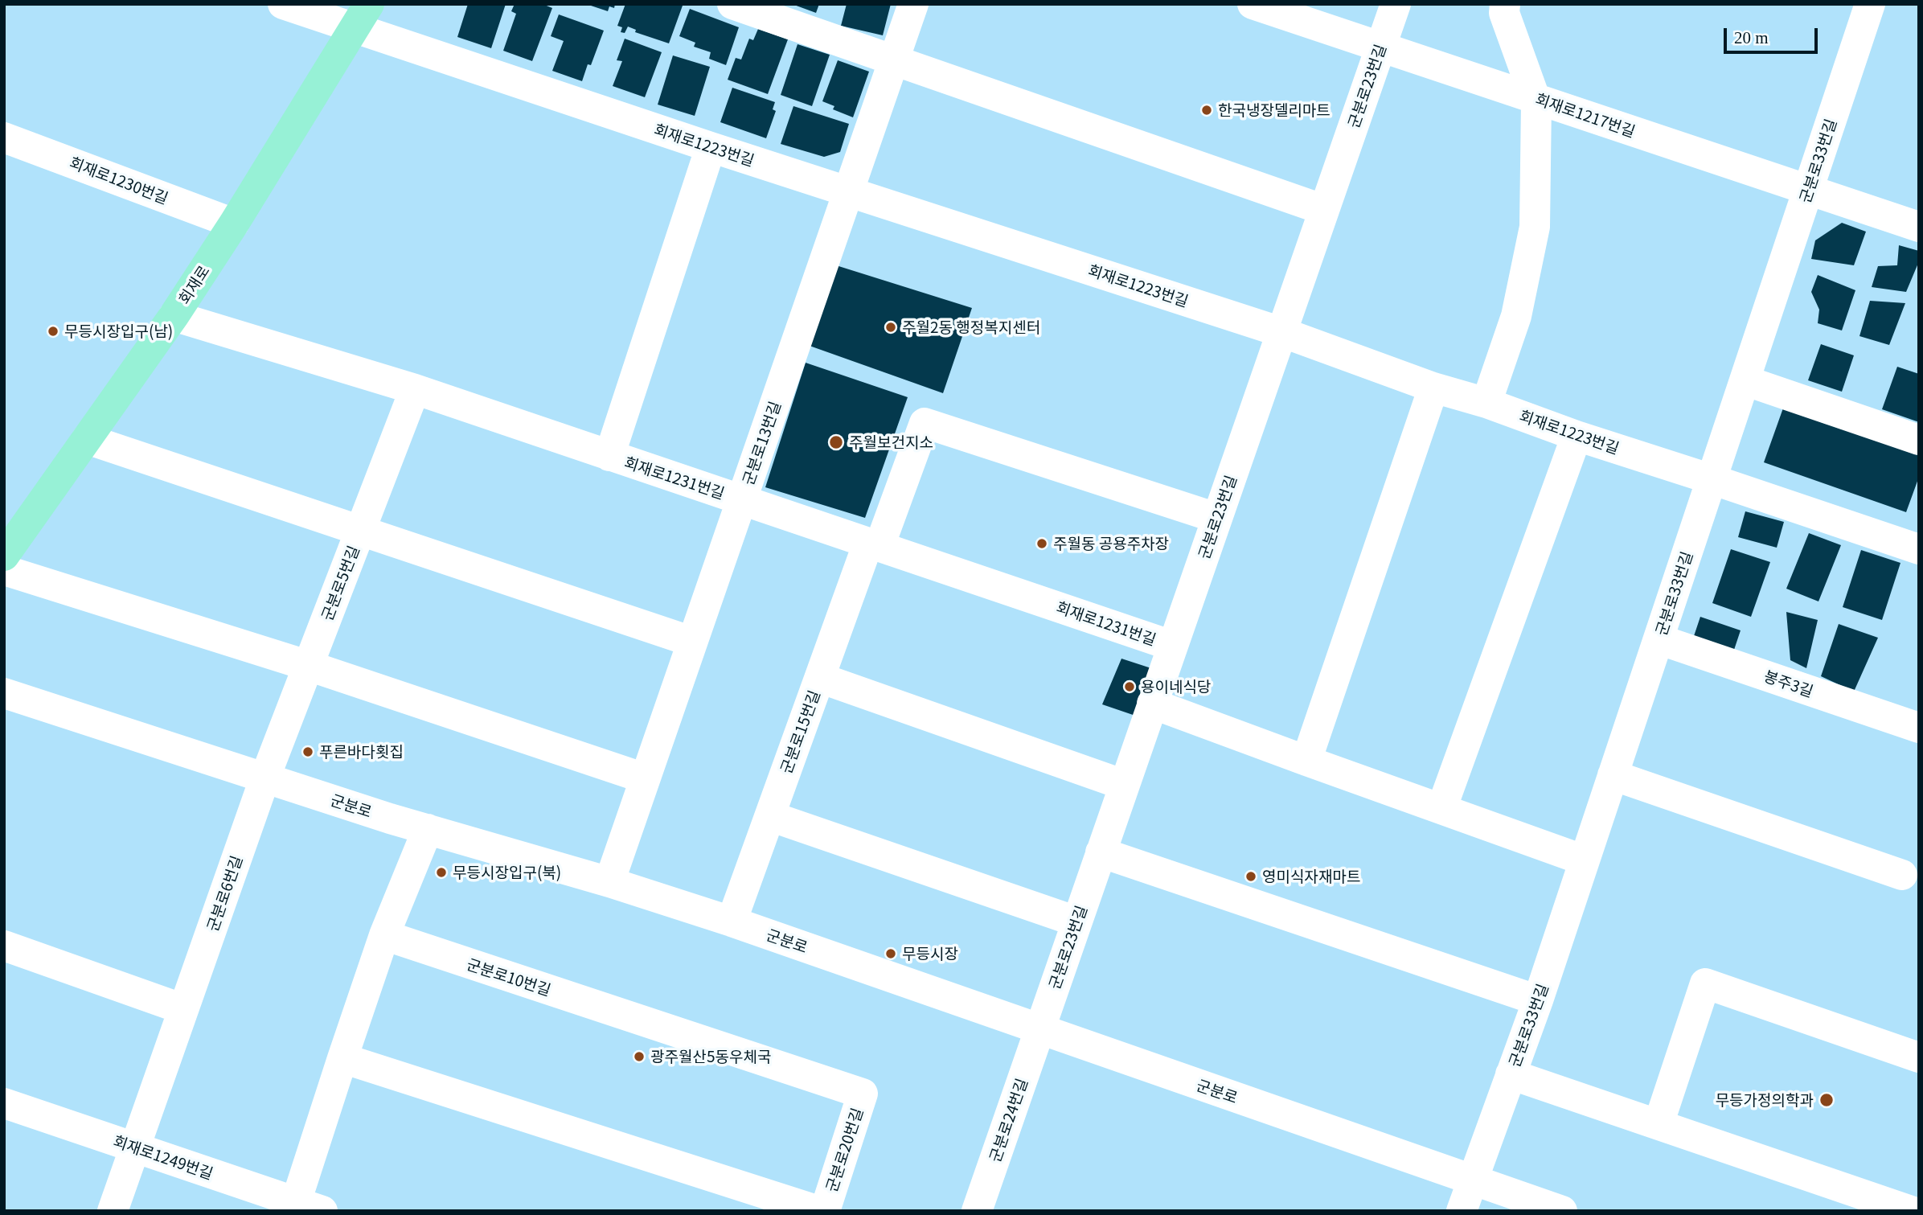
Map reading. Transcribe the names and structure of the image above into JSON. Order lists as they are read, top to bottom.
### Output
{
  "streets": {
    "main road": ["회재로"],
    "street": [
      "군분로23번길",
      "회재로1217번길",
      "회재로1223번길",
      "군분로33번길",
      "회재로1230번길",
      "군분로13번길",
      "회재로1231번길",
      "군분로5번길",
      "봉주3길",
      "군분로15번길",
      "군분로",
      "군분로6번길",
      "군분로10번길",
      "군분로24번길",
      "군분로20번길",
      "회재로1249번길"
    ]
  },
  "crossings": [
    ["군분로23번길", "회재로1217번길"],
    ["군분로23번길", "회재로1223번길"],
    ["군분로23번길", "회재로1231번길"],
    ["군분로23번길", "군분로15번길"],
    ["군분로23번길", "군분로"],
    ["군분로23번길", "군분로24번길"],
    ["회재로1217번길", "군분로33번길"],
    ["회재로1223번길", "군분로33번길"],
    ["회재로1223번길", "회재로"],
    ["회재로1223번길", "군분로13번길"],
    ["군분로33번길", "봉주3길"],
    ["군분로33번길", "군분로"],
    ["회재로1230번길", "회재로"],
    ["회재로", "회재로1231번길"],
    ["군분로13번길", "회재로1231번길"],
    ["군분로13번길", "군분로"],
    ["회재로1231번길", "군분로5번길"],
    ["회재로1231번길", "군분로15번길"],
    ["군분로5번길", "군분로"],
    ["군분로5번길", "군분로6번길"],
    ["군분로15번길", "군분로"],
    ["군분로", "군분로6번길"],
    ["군분로", "군분로24번길"],
    ["군분로6번길", "회재로1249번길"],
    ["군분로10번길", "군분로20번길"]
  ],
  "places": [
    "한국냉장델리마트",
    "주월2동 행정복지센터",
    "무등시장입구(남)",
    "주월보건지소",
    "주월동 공용주차장",
    "용이네식당",
    "푸른바다횟집",
    "무등시장입구(북)",
    "영미식자재마트",
    "무등시장",
    "광주월산5동우체국",
    "무등가정의학과"
  ],
  "scale_bar": "20 m"
}
